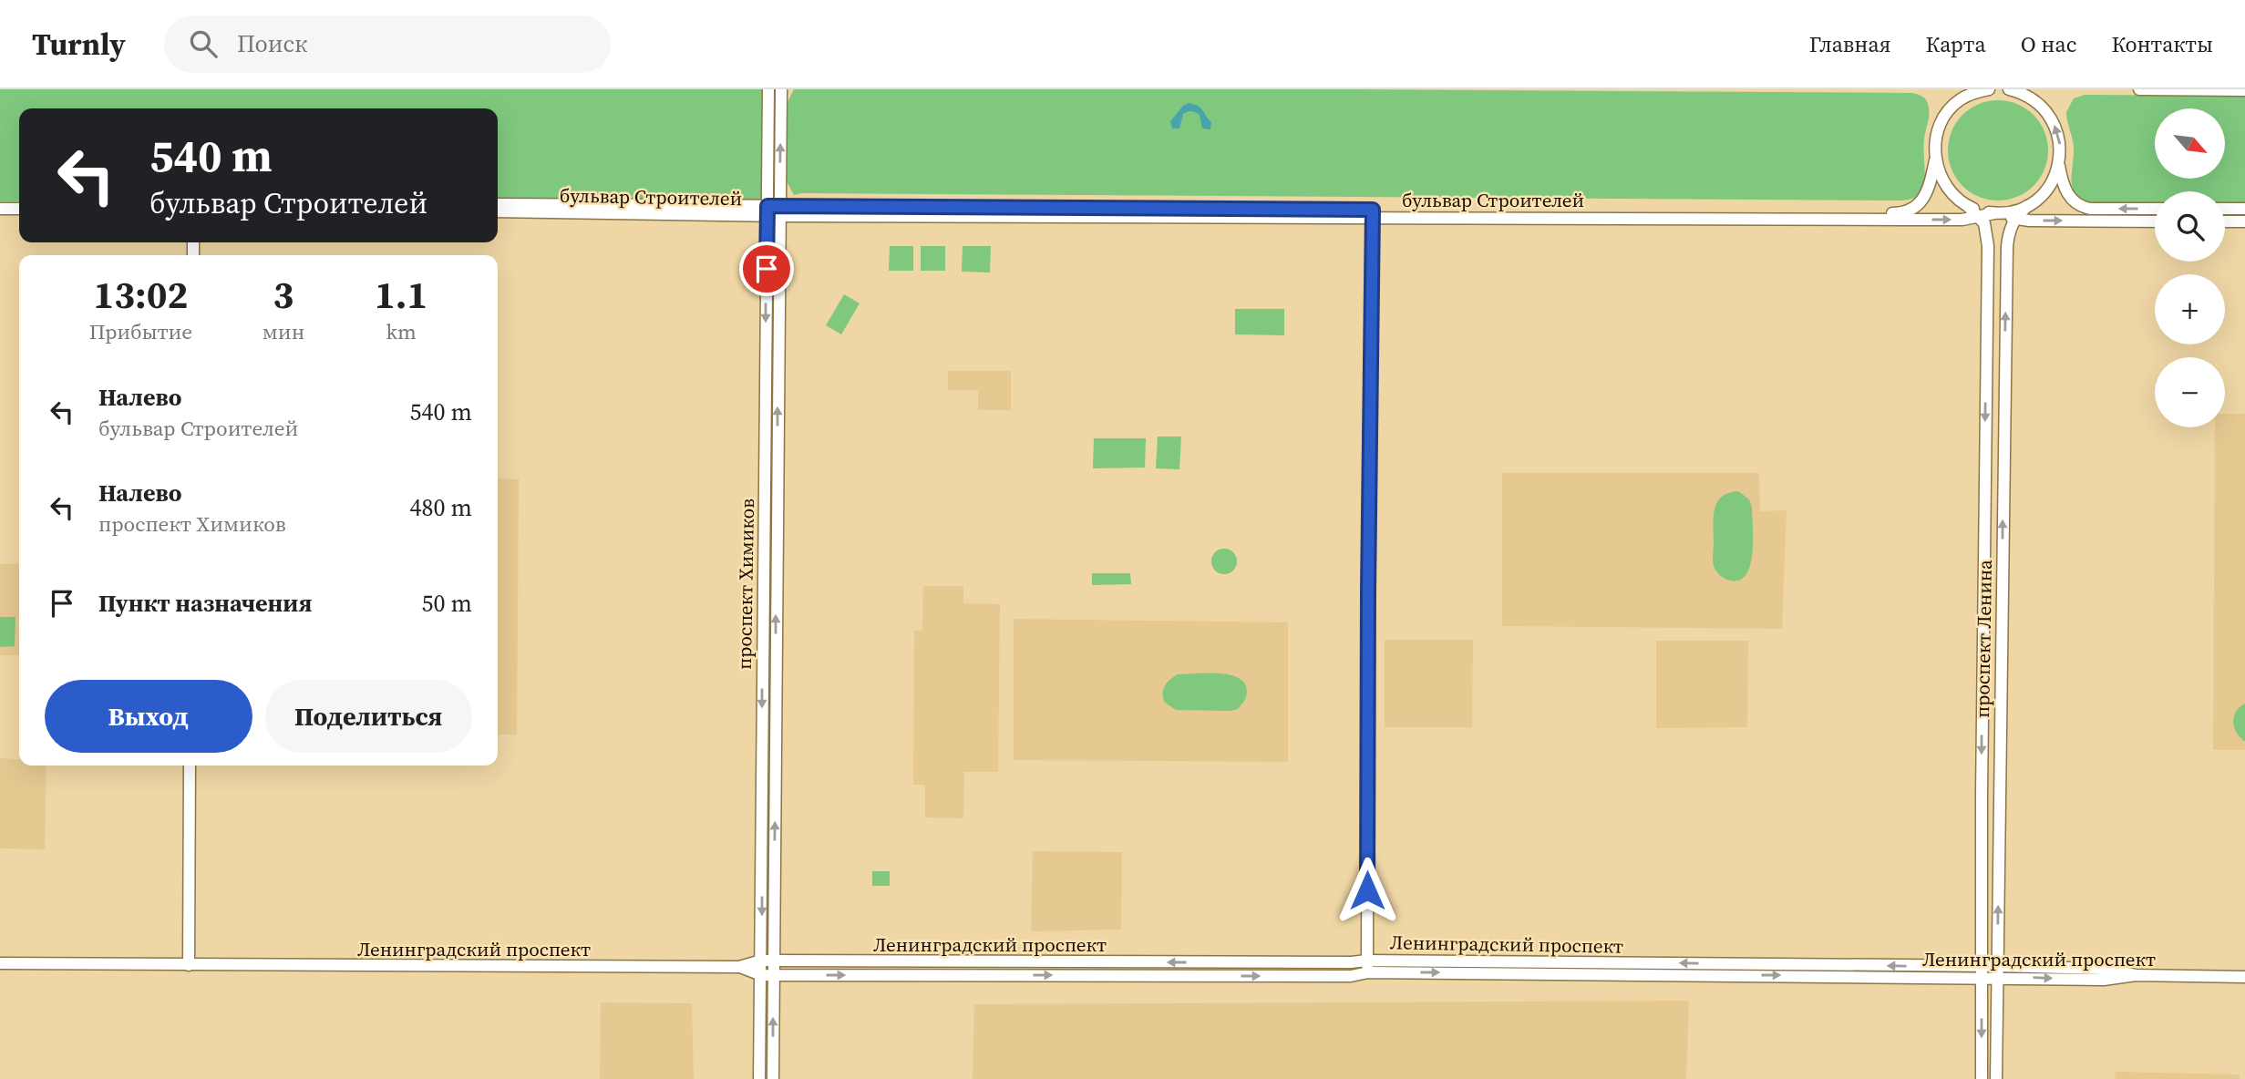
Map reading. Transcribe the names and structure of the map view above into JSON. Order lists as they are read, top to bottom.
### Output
{
  "streets": {
    "main road": [
      "бульвар Строителей",
      "проспект Химиков",
      "проспект Ленина",
      "Ленинградский проспект"
    ]
  },
  "crossings": [
    ["бульвар Строителей", "проспект Химиков"],
    ["бульвар Строителей", "проспект Ленина"],
    ["проспект Химиков", "Ленинградский проспект"],
    ["проспект Ленина", "Ленинградский проспект"]
  ],
  "north": "bottom right",
  "page": {
    "header": "Turnly",
    "search": "Поиск",
    "nav": [
      "Главная",
      "Карта",
      "О нас",
      "Контакты"
    ],
    "map_buttons": ["+", "−"],
    "turn": ["540 m", "бульвар Строителей"],
    "eta": [
      "13:02",
      "Прибытие",
      "3",
      "мин",
      "1.1",
      "km"
    ],
    "list": [
      {
        "name": "Налево",
        "note": "бульвар Строителей",
        "value": "540 m"
      },
      {
        "name": "Налево",
        "note": "проспект Химиков",
        "value": "480 m"
      },
      {
        "name": "Пункт назначения",
        "value": "50 m"
      }
    ],
    "buttons": ["Выход", "Поделиться"]
  }
}
